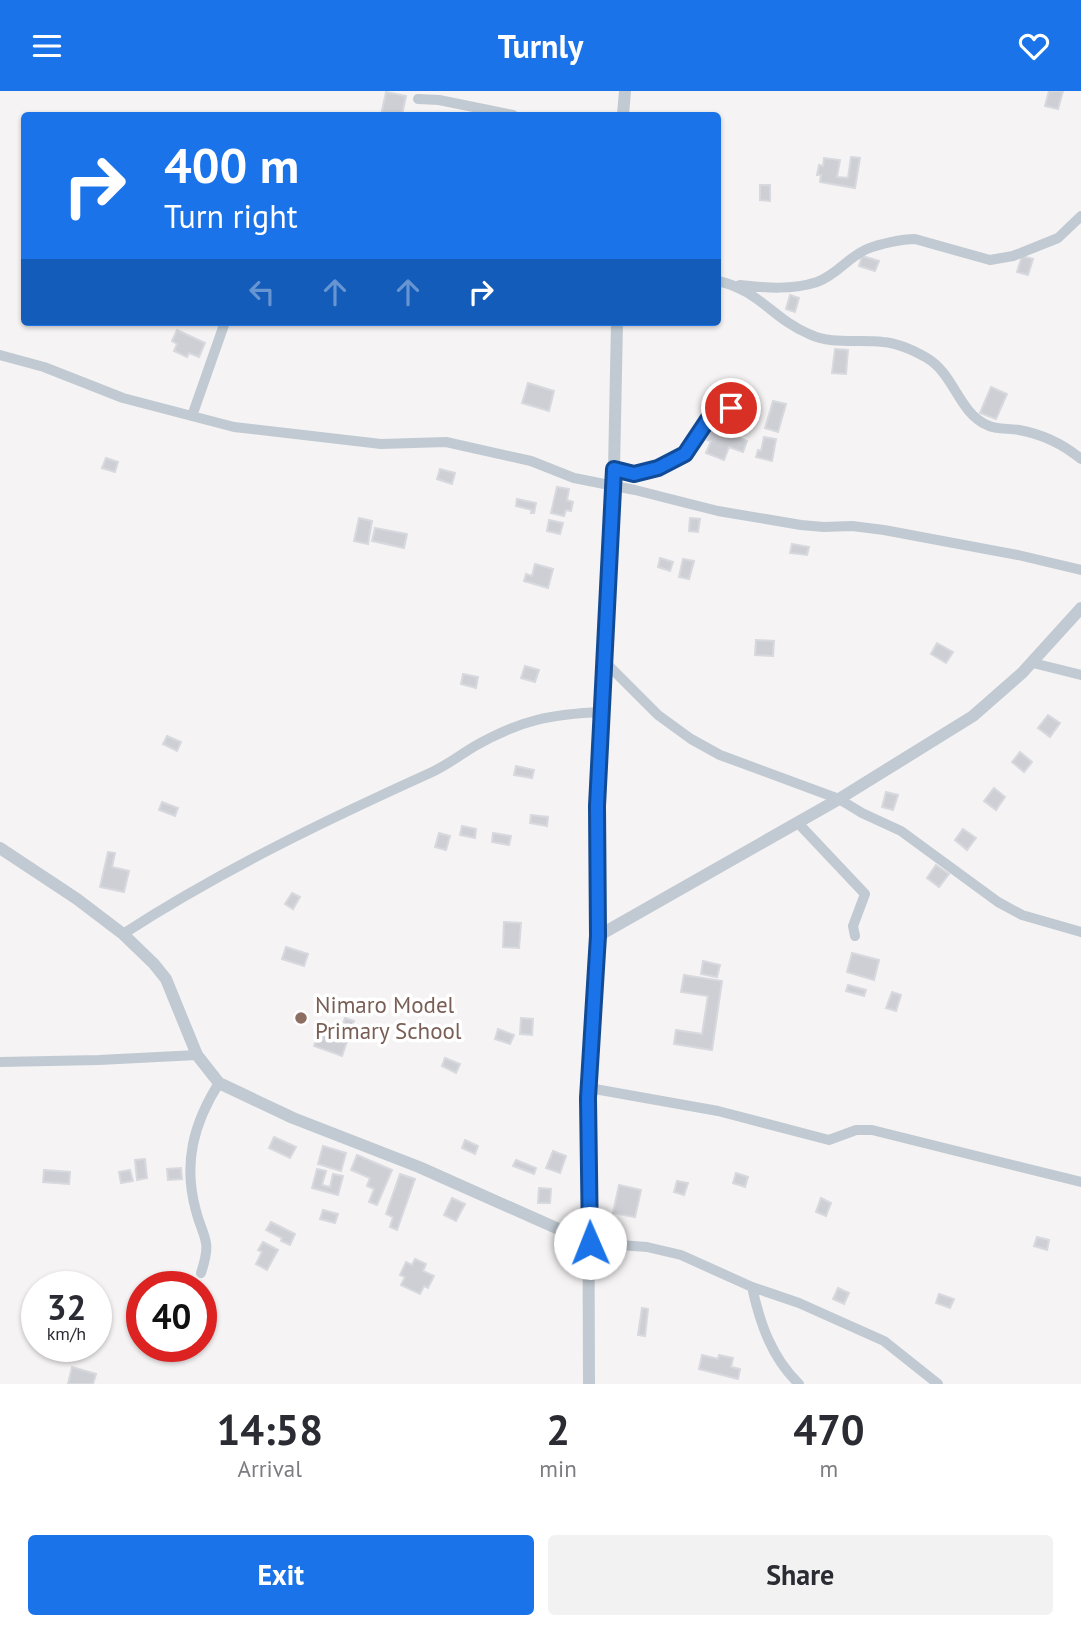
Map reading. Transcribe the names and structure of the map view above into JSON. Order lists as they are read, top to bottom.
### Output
{
  "places": ["Nimaro Model Primary School"],
  "page": {
    "header": "Turnly",
    "turn": ["400 m", "Turn right"],
    "speed": "32 km/h",
    "limit": "40",
    "eta": [
      "14:58",
      "Arrival",
      "2",
      "min",
      "470",
      "m"
    ],
    "buttons": ["Exit", "Share"]
  }
}
